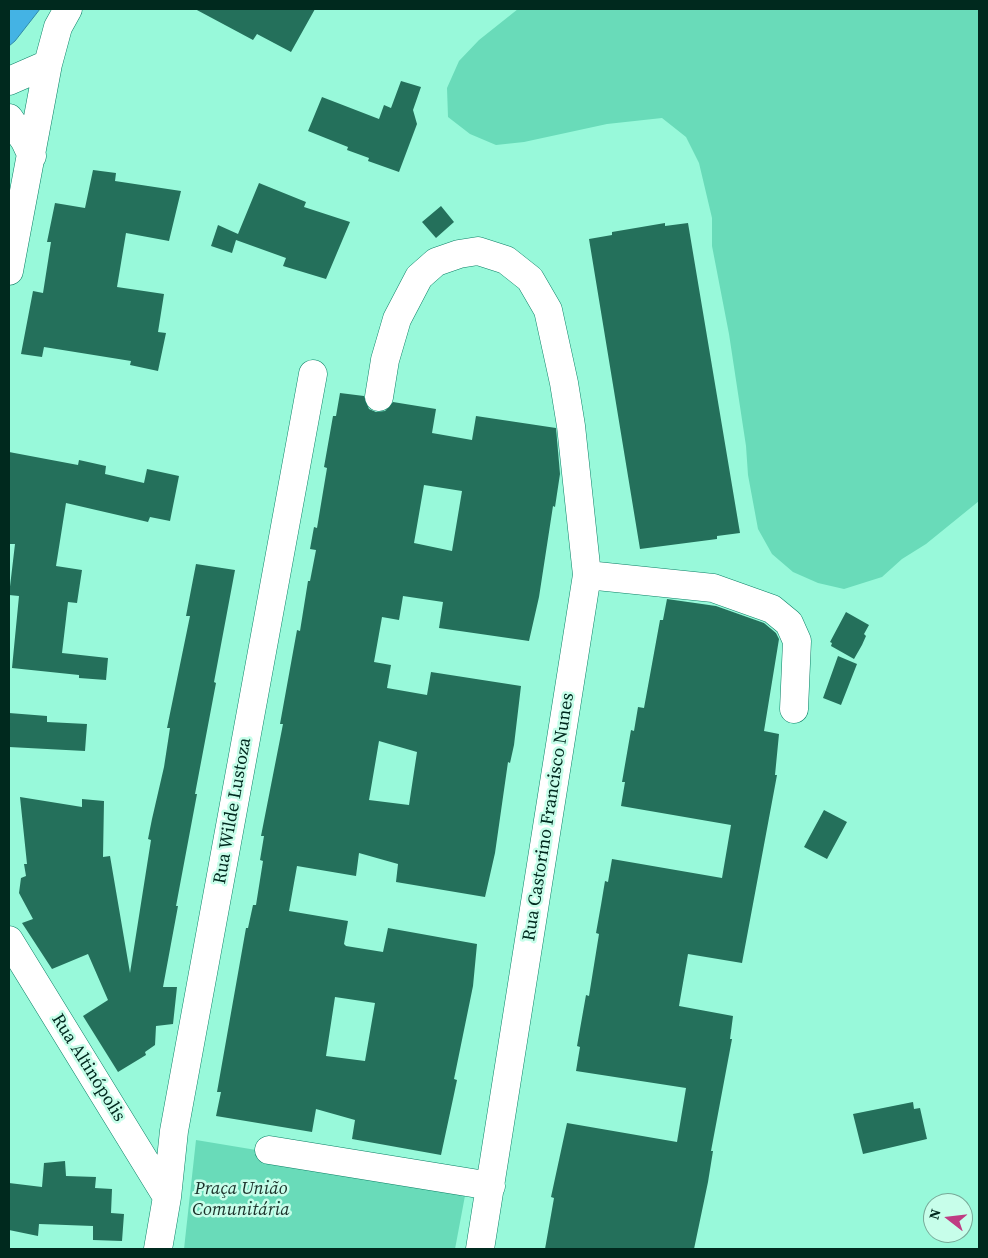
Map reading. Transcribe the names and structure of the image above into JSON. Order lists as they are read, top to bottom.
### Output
{
  "streets": {
    "street": ["Rua Wilde Lustoza", "Rua Castorino Francisco Nunes", "Rua Altinópolis"]
  },
  "crossings": [
    ["Rua Wilde Lustoza", "Rua Altinópolis"]
  ],
  "parks": ["Praça União Comunitária"],
  "north": "left"
}
